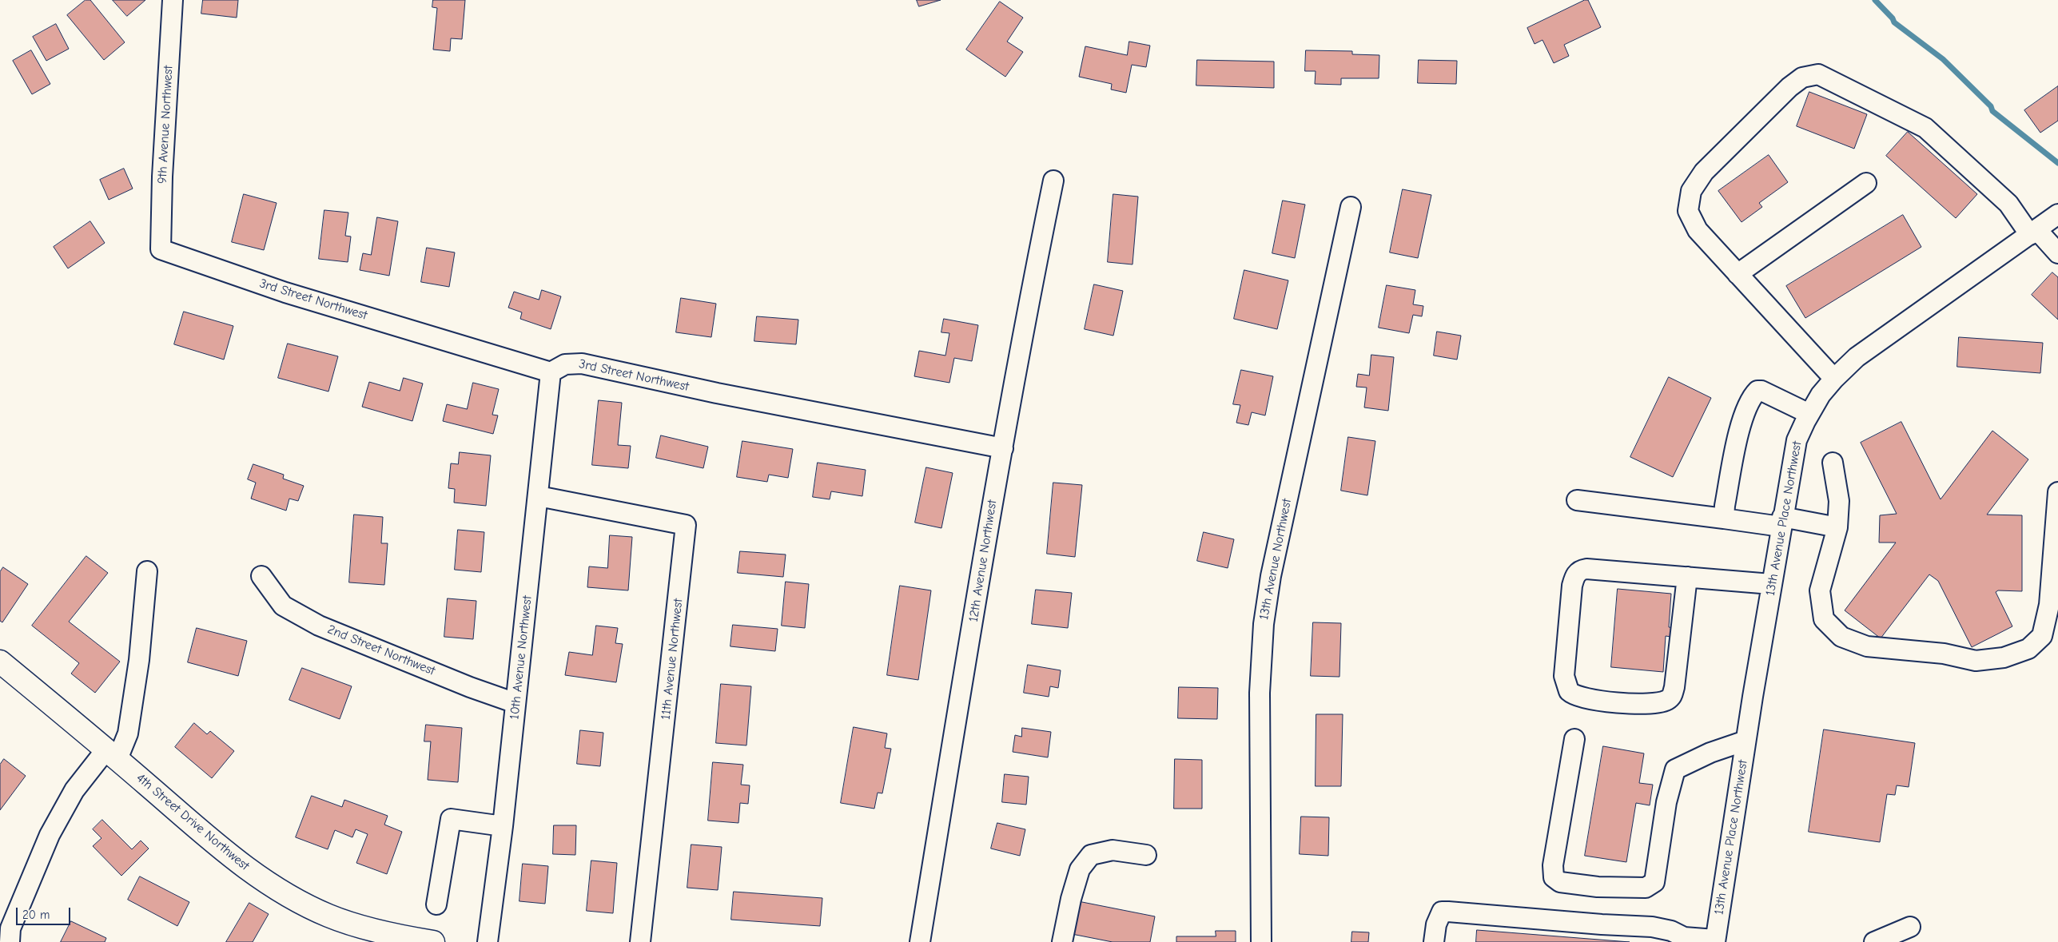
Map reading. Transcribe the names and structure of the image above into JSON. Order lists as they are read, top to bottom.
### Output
{
  "streets": {
    "main road": ["4th Street Drive Northwest"],
    "street": [
      "9th Avenue Northwest",
      "3rd Street Northwest",
      "13th Avenue Place Northwest",
      "13th Avenue Northwest",
      "12th Avenue Northwest",
      "2nd Street Northwest",
      "10th Avenue Northwest",
      "11th Avenue Northwest"
    ]
  },
  "crossings": [
    ["9th Avenue Northwest", "3rd Street Northwest"],
    ["3rd Street Northwest", "12th Avenue Northwest"],
    ["3rd Street Northwest", "10th Avenue Northwest"],
    ["2nd Street Northwest", "10th Avenue Northwest"],
    ["10th Avenue Northwest", "11th Avenue Northwest"]
  ],
  "scale_bar": "20 m"
}
